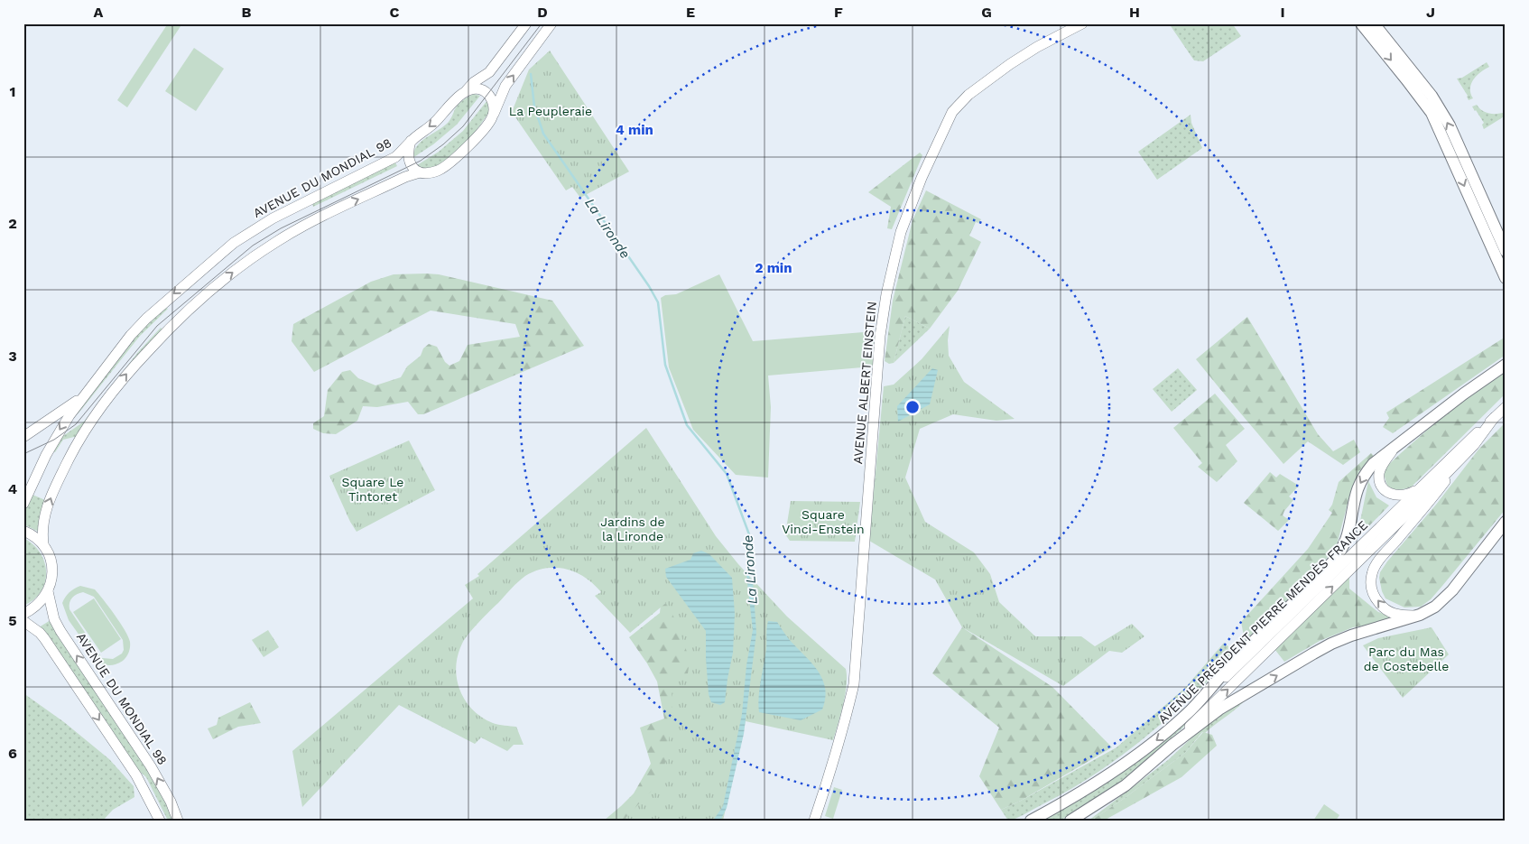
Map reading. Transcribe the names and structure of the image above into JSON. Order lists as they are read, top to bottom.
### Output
{
  "streets": {
    "main road": ["AVENUE DU MONDIAL 98", "AVENUE ALBERT EINSTEIN", "AVENUE PRÉSIDENT PIERRE MENDÈS FRANCE"]
  },
  "water": ["La Lironde"],
  "parks": [
    "La Peupleraie",
    "Square Le Tintoret",
    "Square Vinci-Enstein",
    "Jardins de la Lironde",
    "Parc du Mas de Costebelle"
  ],
  "grid": {
    "columns": [
      "A",
      "B",
      "C",
      "D",
      "E",
      "F",
      "G",
      "H",
      "I",
      "J"
    ],
    "rows": [
      "1",
      "2",
      "3",
      "4",
      "5",
      "6"
    ]
  },
  "rings": ["4 min", "2 min"]
}
